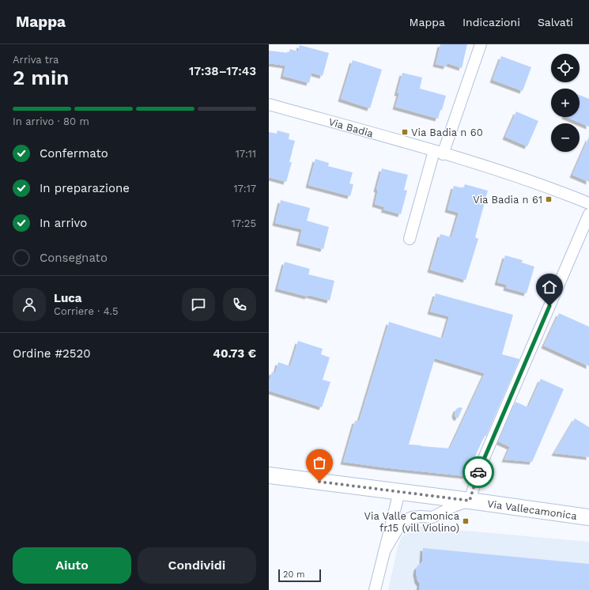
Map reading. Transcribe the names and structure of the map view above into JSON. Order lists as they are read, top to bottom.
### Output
{
  "streets": {
    "main road": ["Via Vallecamonica"],
    "street": ["Via Badia"]
  },
  "places": {
    "transit": ["Via Badia n 60", "Via Badia n 61", "Via Valle Camonica fr.15 (vill Violino)"]
  },
  "scale_bar": "20 m",
  "page": {
    "header": "Mappa",
    "nav": ["Mappa", "Indicazioni", "Salvati"],
    "heading": ["2 min", "Arriva tra", "17:38–17:43"],
    "panel": [
      "Luca",
      "Corriere · 4.5",
      "Ordine #2520",
      "40.73 €"
    ],
    "map_buttons": ["+", "−"],
    "bar": "In arrivo · 80 m",
    "list": [
      ["Confermato", "17:11"],
      ["In preparazione", "17:17"],
      ["In arrivo", "17:25"],
      "Consegnato"
    ],
    "buttons": ["Aiuto", "Condividi"],
    "scale": "20 m"
  }
}
